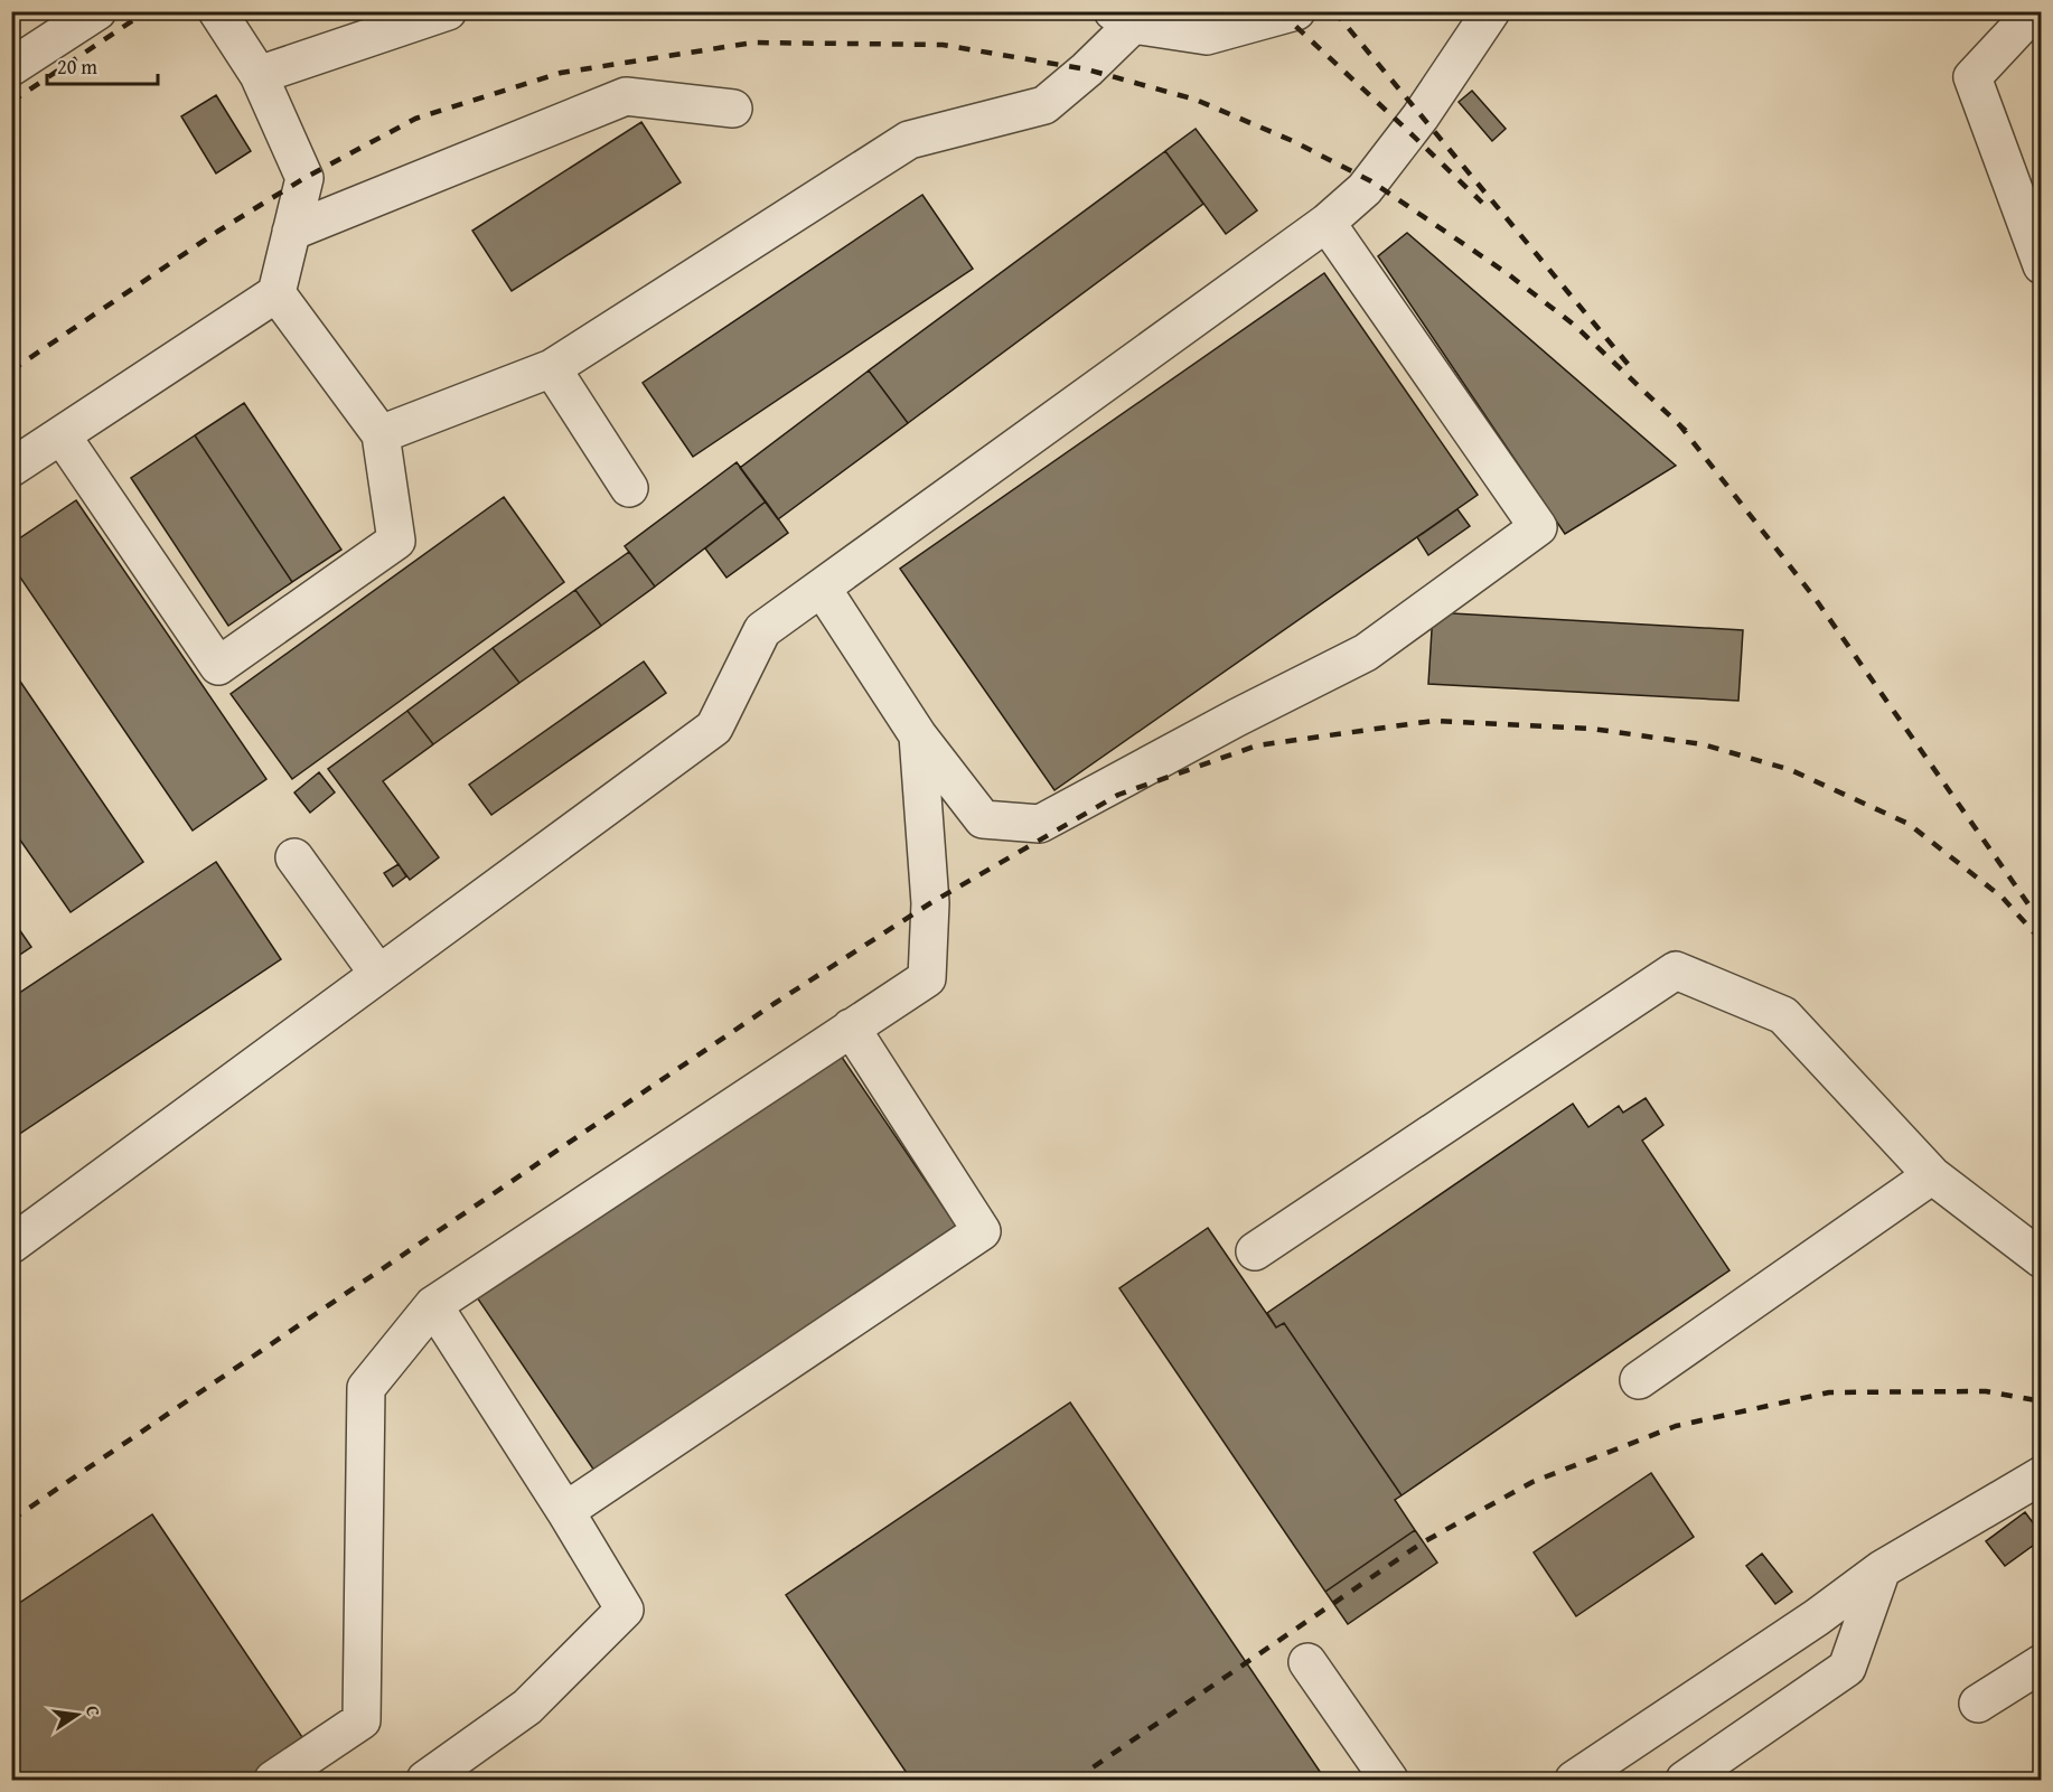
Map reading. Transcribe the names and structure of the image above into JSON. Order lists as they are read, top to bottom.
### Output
{
  "scale_bar": "20 m",
  "north": "right"
}
